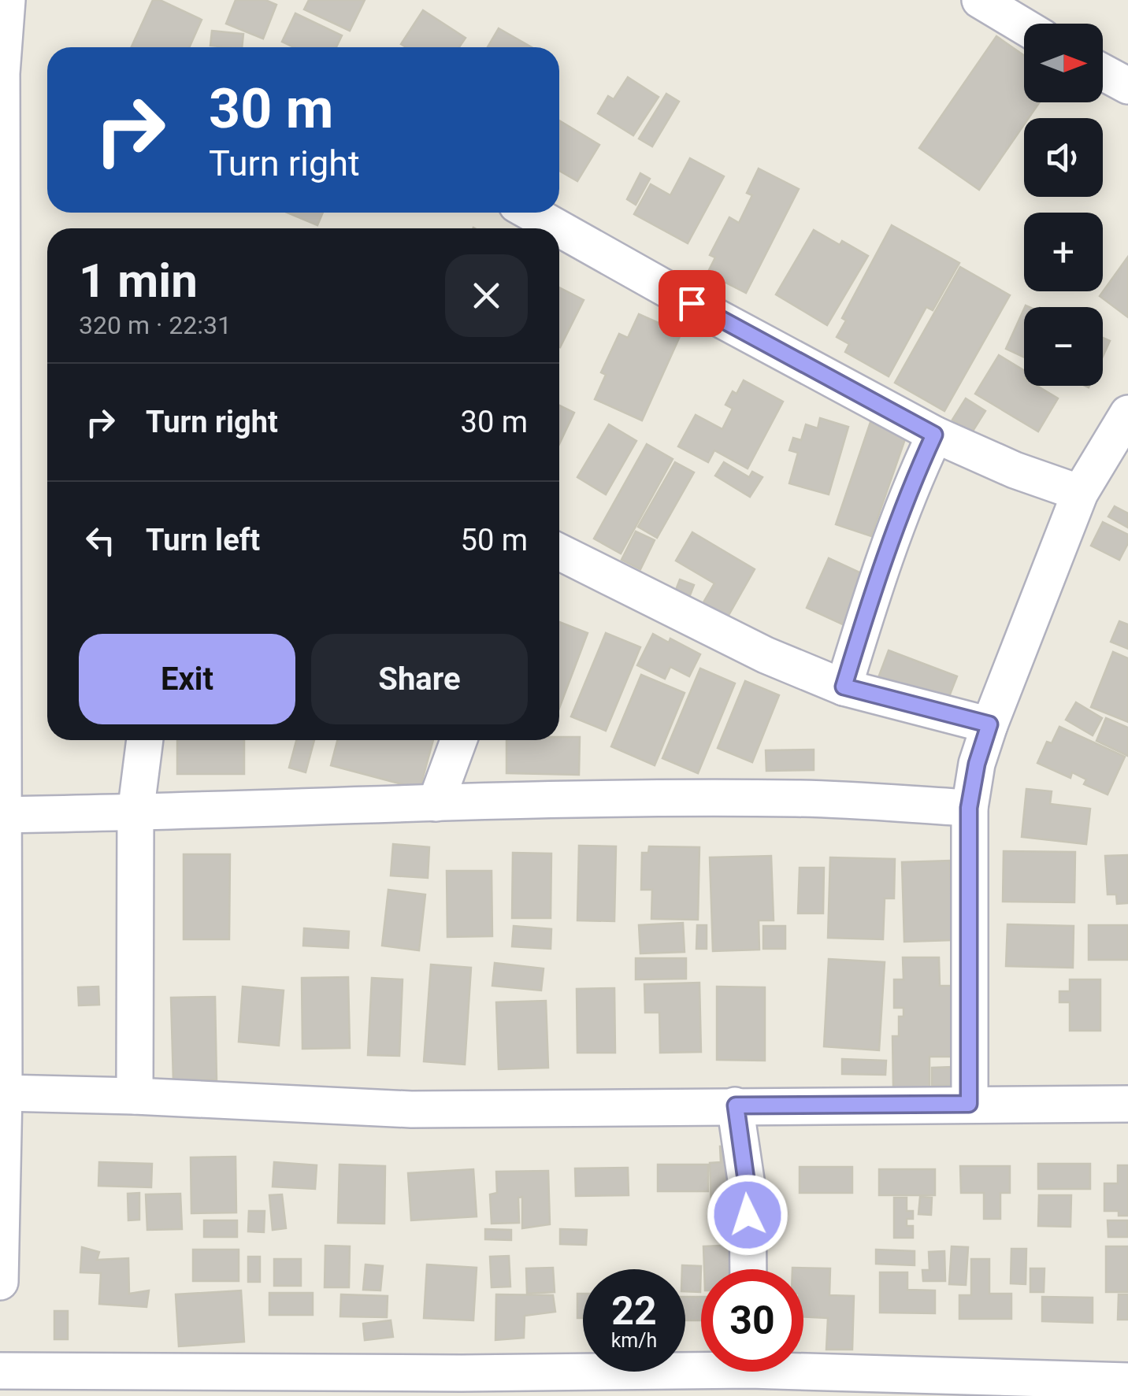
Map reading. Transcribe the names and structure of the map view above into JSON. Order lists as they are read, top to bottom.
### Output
{
  "north": "right",
  "page": {
    "map_buttons": ["+", "−"],
    "turn": ["30 m", "Turn right"],
    "heading": ["1 min", "320 m · 22:31"],
    "list": [
      {
        "name": "Turn right",
        "value": "30 m"
      },
      {
        "name": "Turn left",
        "value": "50 m"
      }
    ],
    "buttons": ["Exit", "Share"],
    "speed": "22 km/h",
    "limit": "30"
  }
}
